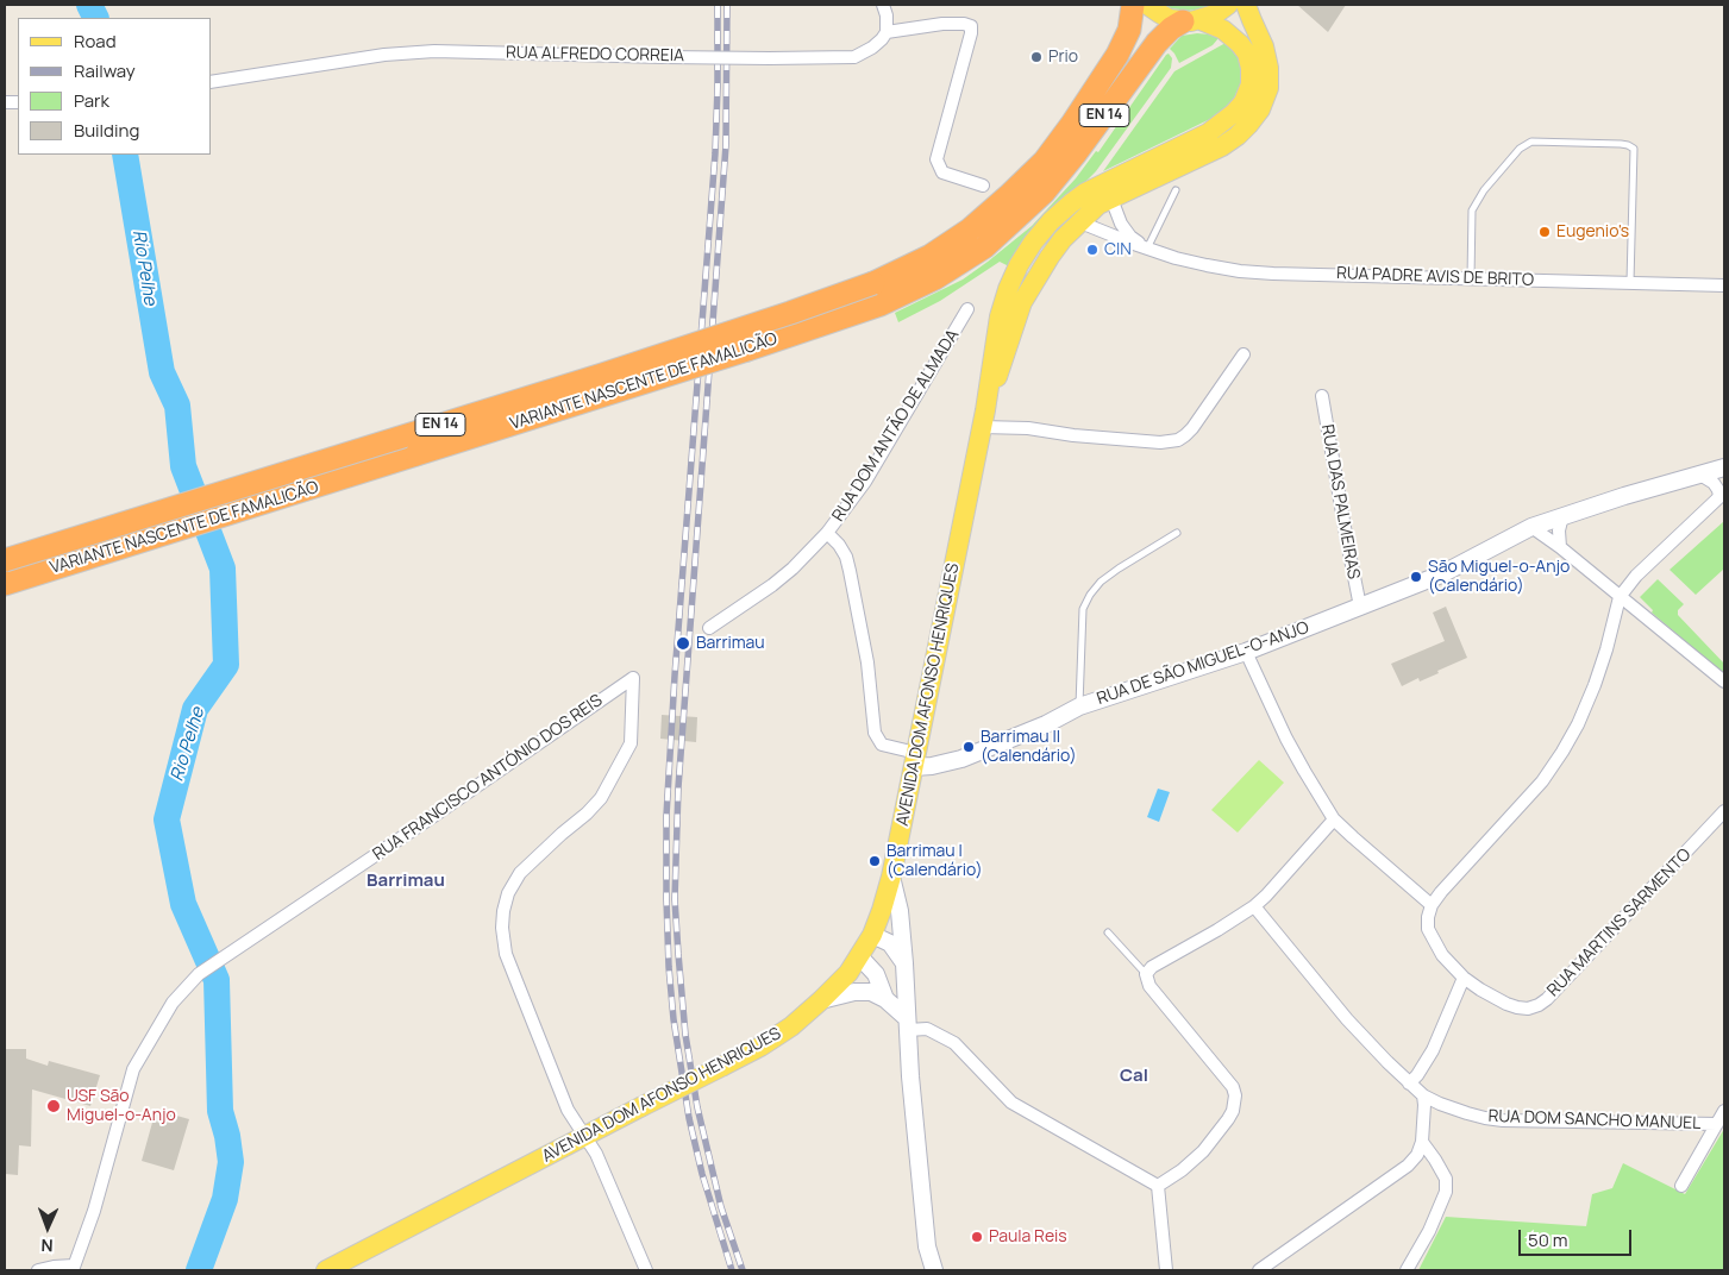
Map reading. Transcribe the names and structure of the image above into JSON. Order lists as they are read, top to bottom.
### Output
{
  "streets": {
    "highway": ["EN 14", "VARIANTE NASCENTE DE FAMALICÃO"],
    "main road": ["AVENIDA DOM AFONSO HENRIQUES"],
    "street": [
      "RUA ALFREDO CORREIA",
      "RUA PADRE AVIS DE BRITO",
      "RUA DOM ANTÃO DE ALMADA",
      "RUA DAS PALMEIRAS",
      "RUA DE SÃO MIGUEL-O-ANJO",
      "RUA FRANCISCO ANTÓNIO DOS REIS",
      "RUA MARTINS SARMENTO",
      "RUA DOM SANCHO MANUEL"
    ]
  },
  "crossings": [
    ["EN 14", "VARIANTE NASCENTE DE FAMALICÃO"],
    ["EN 14", "AVENIDA DOM AFONSO HENRIQUES"],
    ["RUA PADRE AVIS DE BRITO", "AVENIDA DOM AFONSO HENRIQUES"],
    ["VARIANTE NASCENTE DE FAMALICÃO", "AVENIDA DOM AFONSO HENRIQUES"],
    ["RUA DAS PALMEIRAS", "RUA DE SÃO MIGUEL-O-ANJO"],
    ["RUA DE SÃO MIGUEL-O-ANJO", "AVENIDA DOM AFONSO HENRIQUES"],
    ["AVENIDA DOM AFONSO HENRIQUES", "RUA FRANCISCO ANTÓNIO DOS REIS"]
  ],
  "districts": ["Barrimau", "Cal"],
  "water": ["Rio Pelhe"],
  "places": [
    "Prio",
    "Eugenio's",
    "CIN",
    "São Miguel-o-Anjo (Calendário)",
    "Barrimau",
    "Barrimau II (Calendário)",
    "Barrimau I (Calendário)",
    "USF São Miguel-o-Anjo",
    "Paula Reis"
  ],
  "legend": [
    "Road",
    "Railway",
    "Park",
    "Building"
  ],
  "scale_bar": "50 m",
  "north": "bottom"
}
